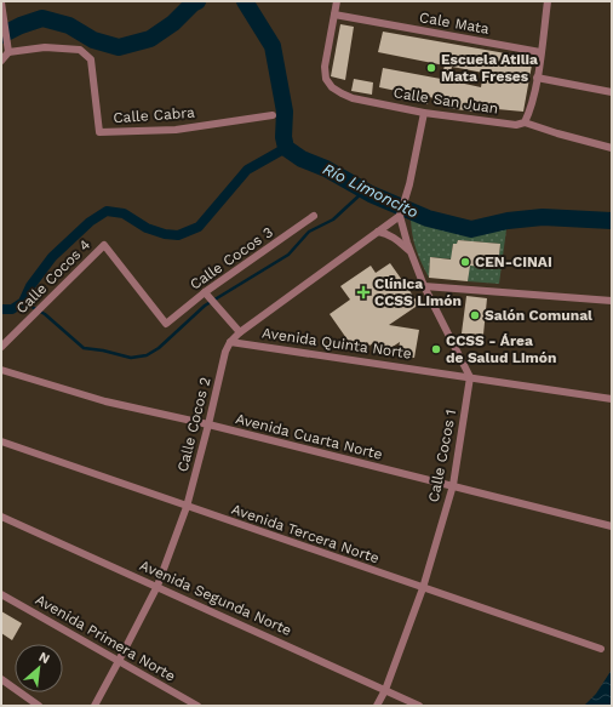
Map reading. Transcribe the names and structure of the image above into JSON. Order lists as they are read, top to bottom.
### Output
{
  "streets": {
    "street": [
      "Cale Mata",
      "Calle San Juan",
      "Calle Cabra",
      "Calle Cocos 3",
      "Calle Cocos 4",
      "Avenida Quinta Norte",
      "Calle Cocos 2",
      "Avenida Cuarta Norte",
      "Calle Cocos 1",
      "Avenida Tercera Norte",
      "Avenida Segunda Norte",
      "Avenida Primera Norte"
    ]
  },
  "crossings": [
    ["Cale Mata", "Calle San Juan"],
    ["Calle Cocos 3", "Calle Cocos 4"],
    ["Calle Cocos 3", "Avenida Quinta Norte"],
    ["Avenida Quinta Norte", "Calle Cocos 2"],
    ["Avenida Quinta Norte", "Calle Cocos 1"],
    ["Calle Cocos 2", "Avenida Cuarta Norte"],
    ["Calle Cocos 2", "Avenida Tercera Norte"],
    ["Calle Cocos 2", "Avenida Segunda Norte"],
    ["Calle Cocos 2", "Avenida Primera Norte"],
    ["Avenida Cuarta Norte", "Calle Cocos 1"],
    ["Calle Cocos 1", "Avenida Tercera Norte"],
    ["Calle Cocos 1", "Avenida Segunda Norte"]
  ],
  "water": ["Río Limoncito"],
  "places": {
    "other": [
      "Escuela Atilia Mata Freses",
      "CEN-CINAI",
      "Salón Comunal",
      "CCSS - Área de Salud Limón"
    ],
    "health": ["Clínica CCSS Limón"]
  },
  "north": "top right"
}
